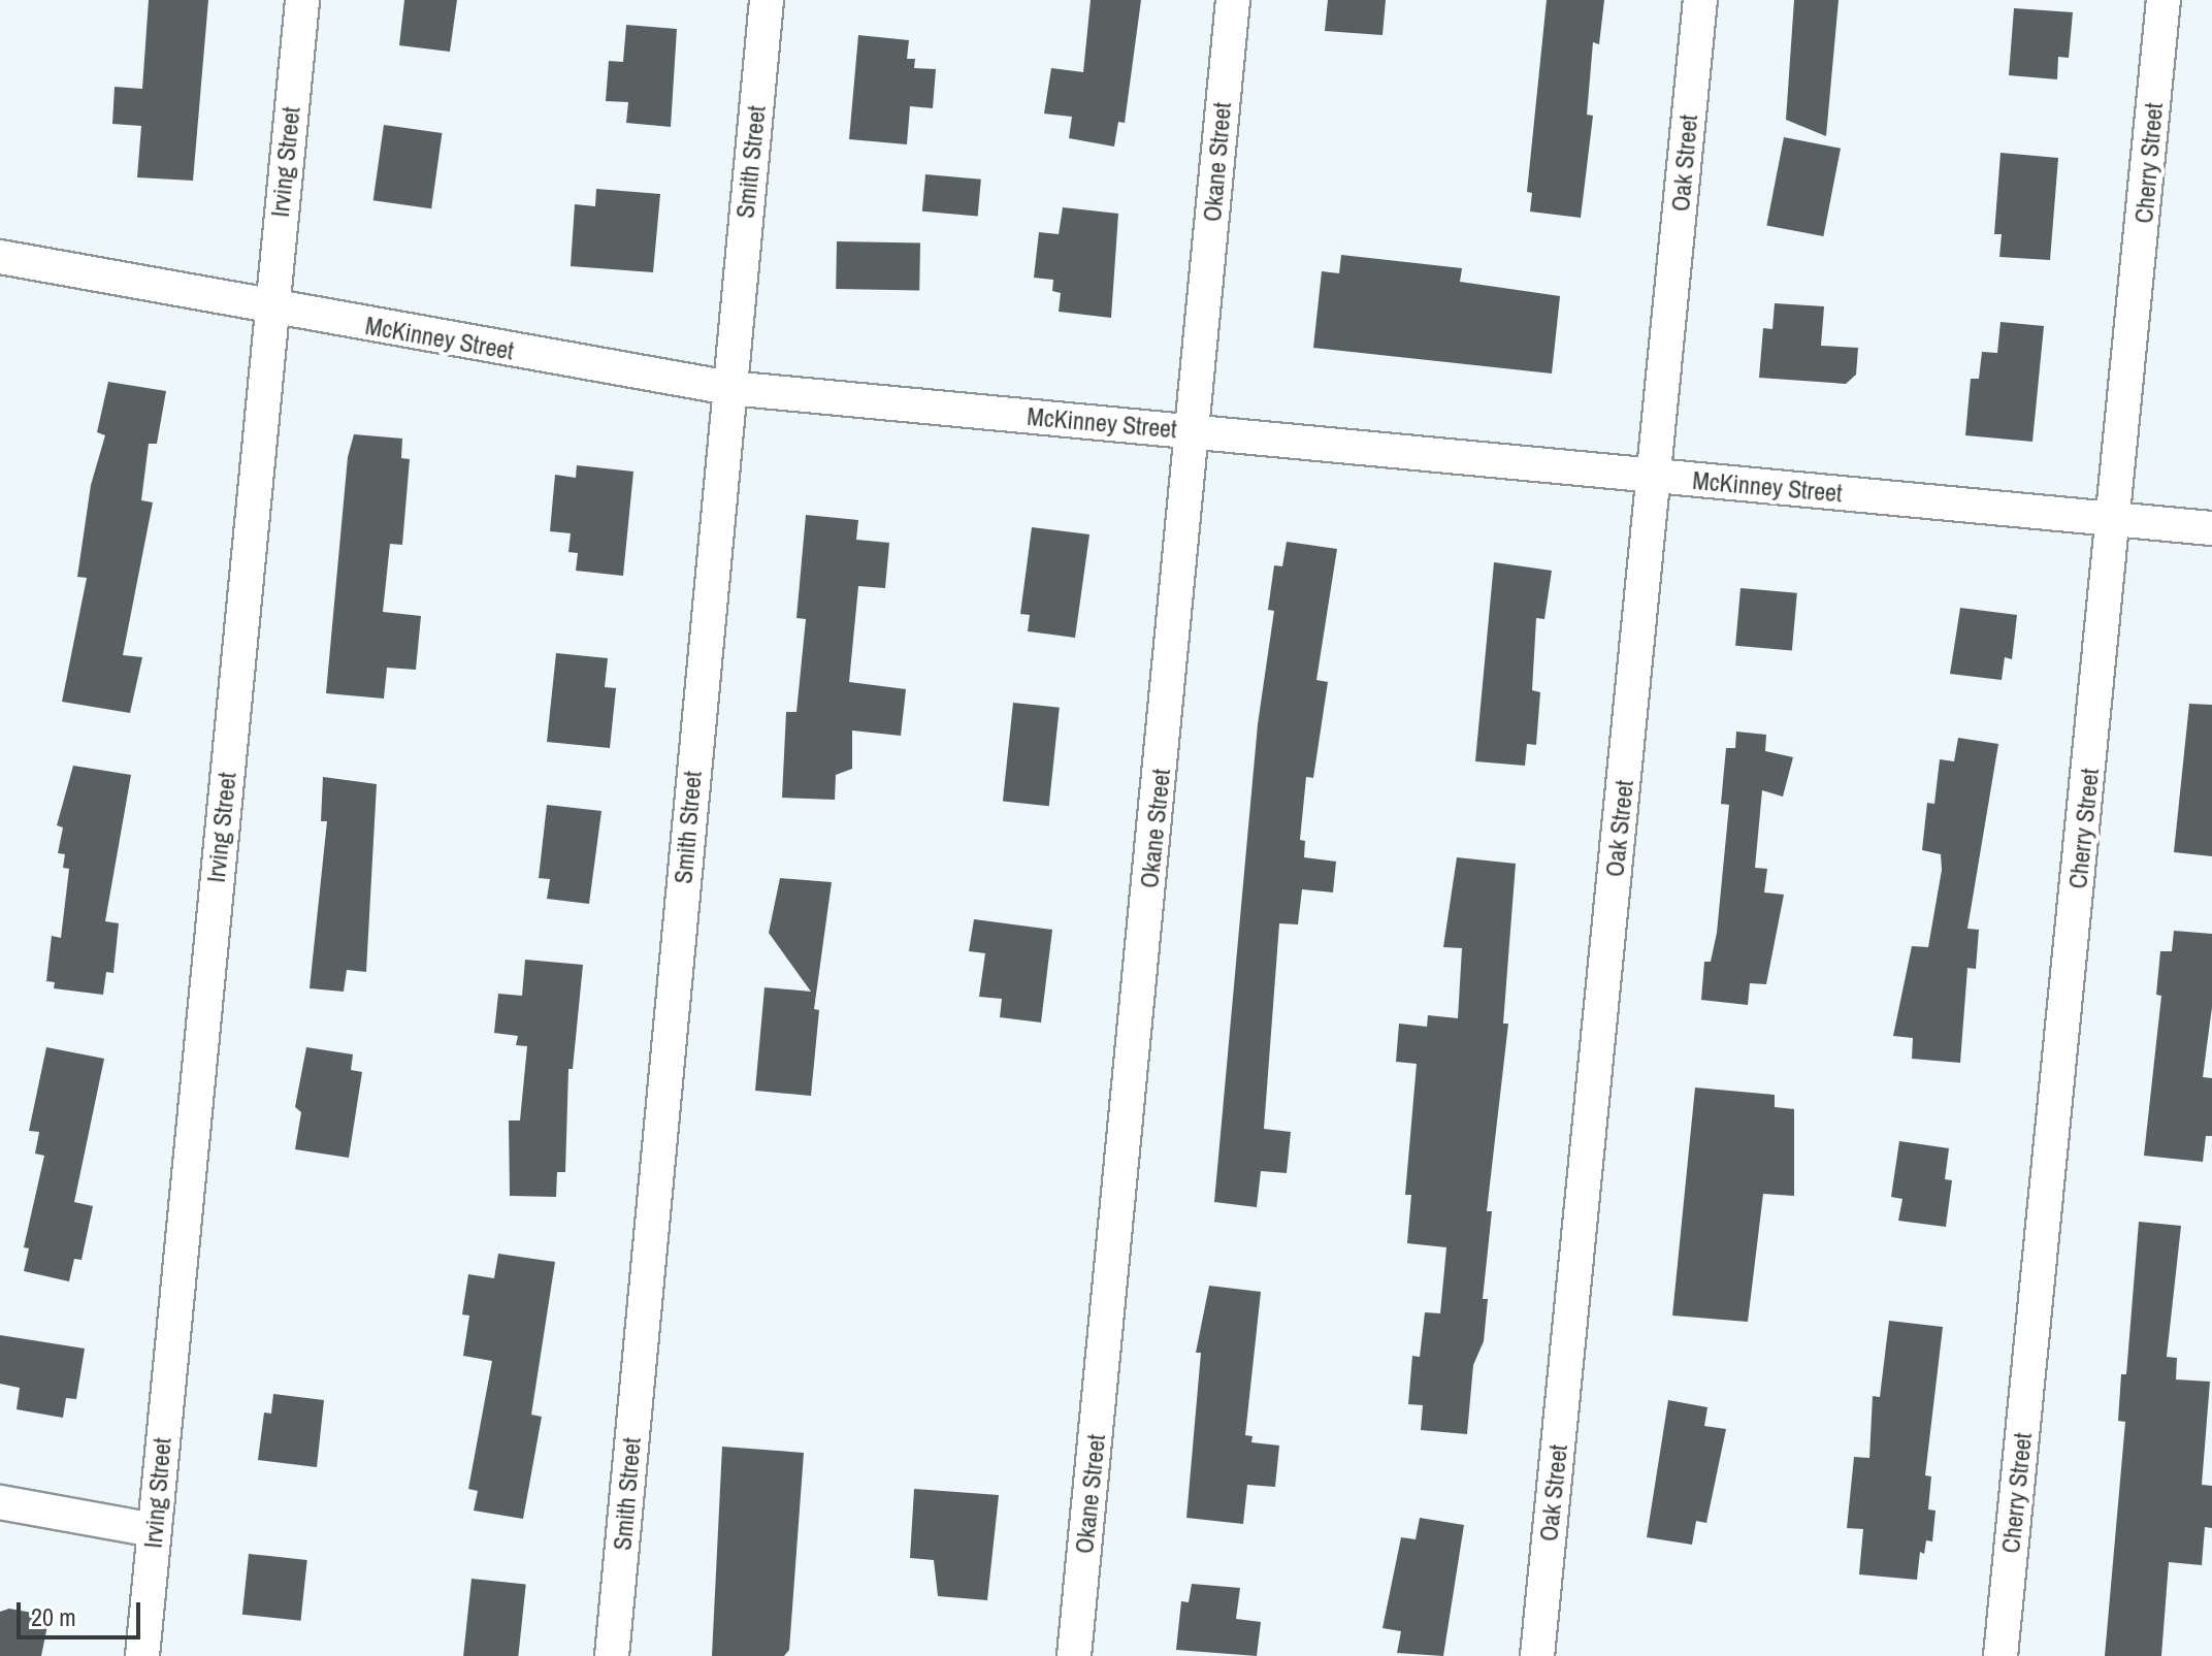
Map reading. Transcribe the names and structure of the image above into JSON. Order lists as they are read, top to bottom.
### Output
{
  "streets": {
    "street": [
      "Irving Street",
      "Smith Street",
      "Okane Street",
      "Oak Street",
      "Cherry Street",
      "McKinney Street"
    ]
  },
  "crossings": [
    ["Irving Street", "McKinney Street"],
    ["Smith Street", "McKinney Street"],
    ["Okane Street", "McKinney Street"],
    ["Oak Street", "McKinney Street"],
    ["Cherry Street", "McKinney Street"]
  ],
  "scale_bar": "20 m"
}
